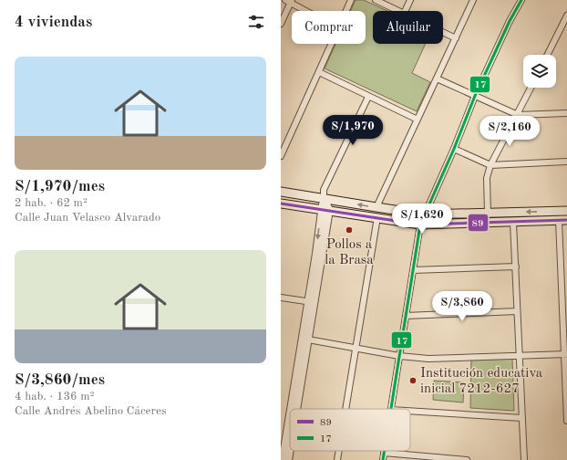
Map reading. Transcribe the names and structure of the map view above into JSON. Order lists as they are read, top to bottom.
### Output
{
  "places": ["Pollos a la Brasa", "Institución educativa inicial 7212-627"],
  "lines": ["transit line 17", "transit line 89"],
  "legend": ["89", "17"],
  "page": {
    "heading": "4 viviendas",
    "chip": ["Comprar", "Alquilar"],
    "list": [
      {
        "name": "S/1,970/mes",
        "note": "2 hab. · 62 m² · Calle Juan Velasco Alvarado"
      },
      {
        "name": "S/3,860/mes",
        "note": "4 hab. · 136 m² · Calle Andrés Abelino Cáceres"
      }
    ],
    "price": [
      "S/1,970",
      "S/2,160",
      "S/1,620",
      "S/3,860"
    ]
  }
}
